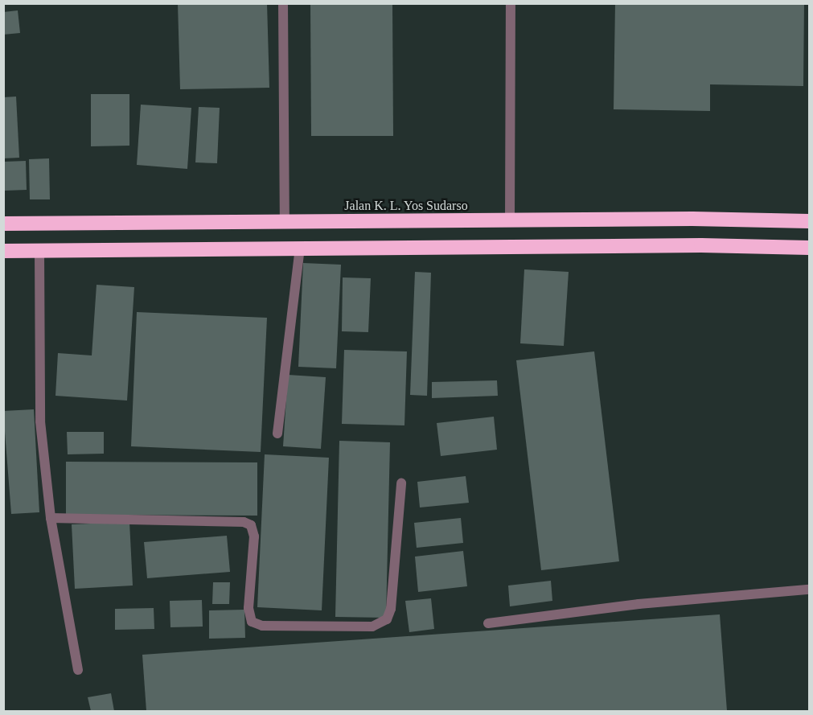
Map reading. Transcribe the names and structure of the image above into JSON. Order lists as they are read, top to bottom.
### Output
{
  "streets": {
    "highway": ["Jalan K. L. Yos Sudarso"]
  }
}
